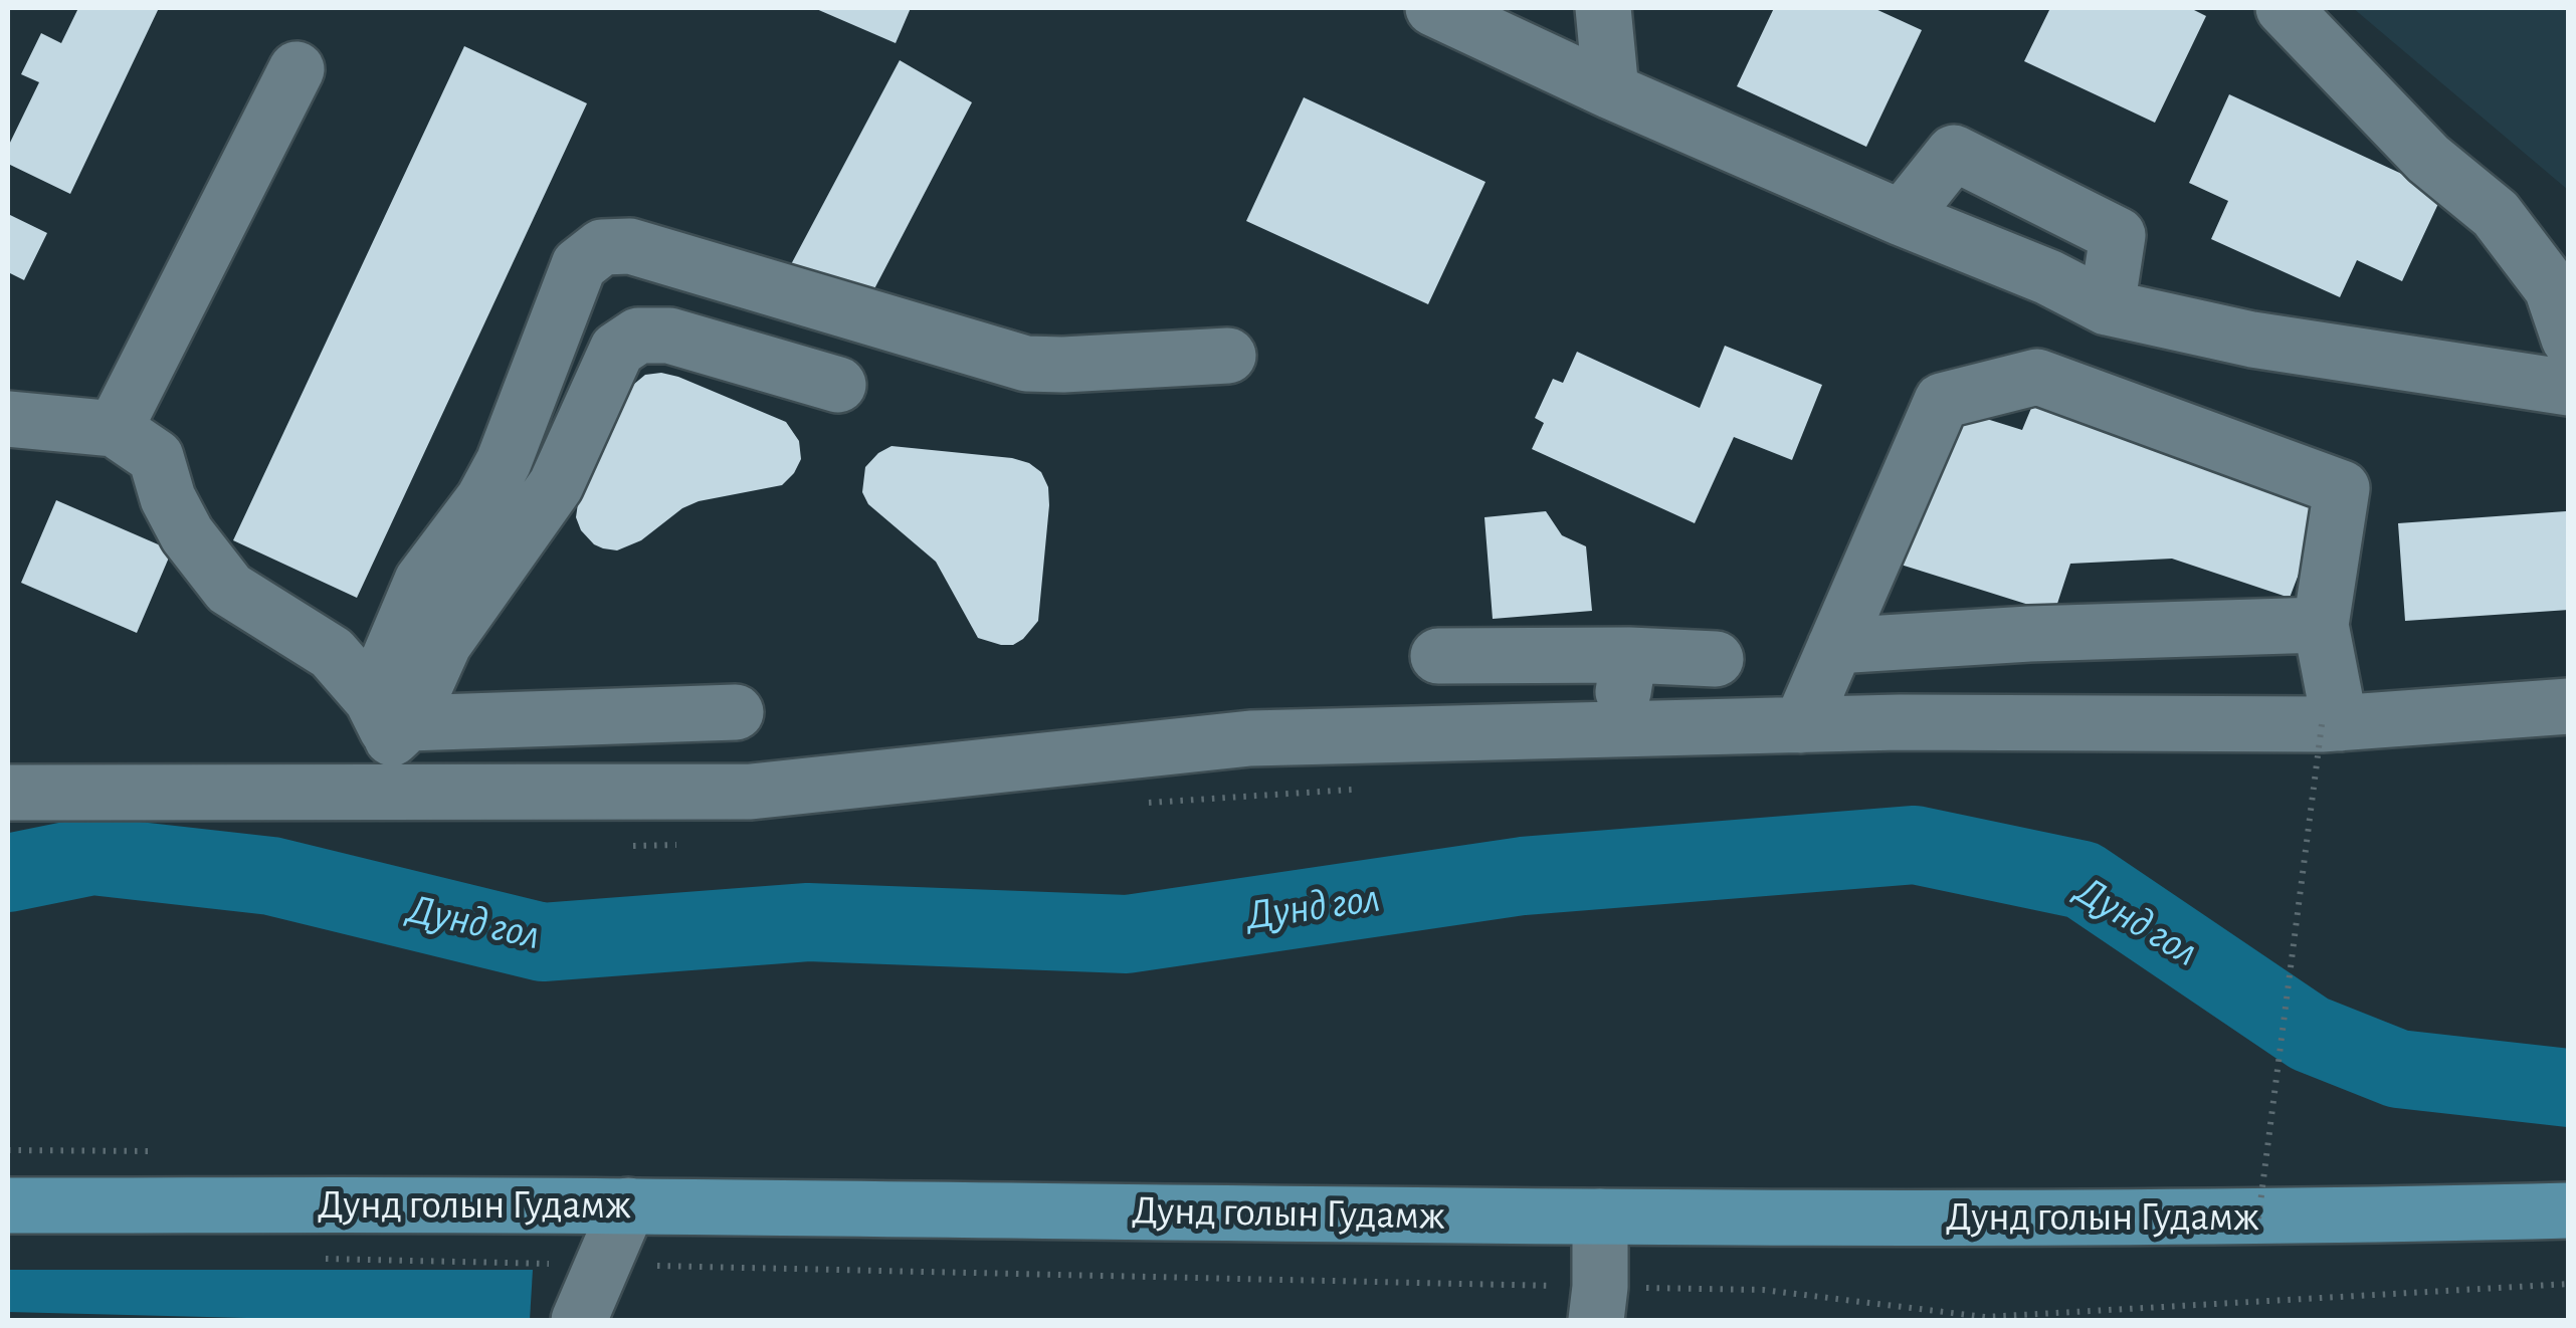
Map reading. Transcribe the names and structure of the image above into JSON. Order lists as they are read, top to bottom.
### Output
{
  "streets": {
    "main road": ["Дунд голын Гудамж"]
  },
  "water": ["Дунд гол"]
}
